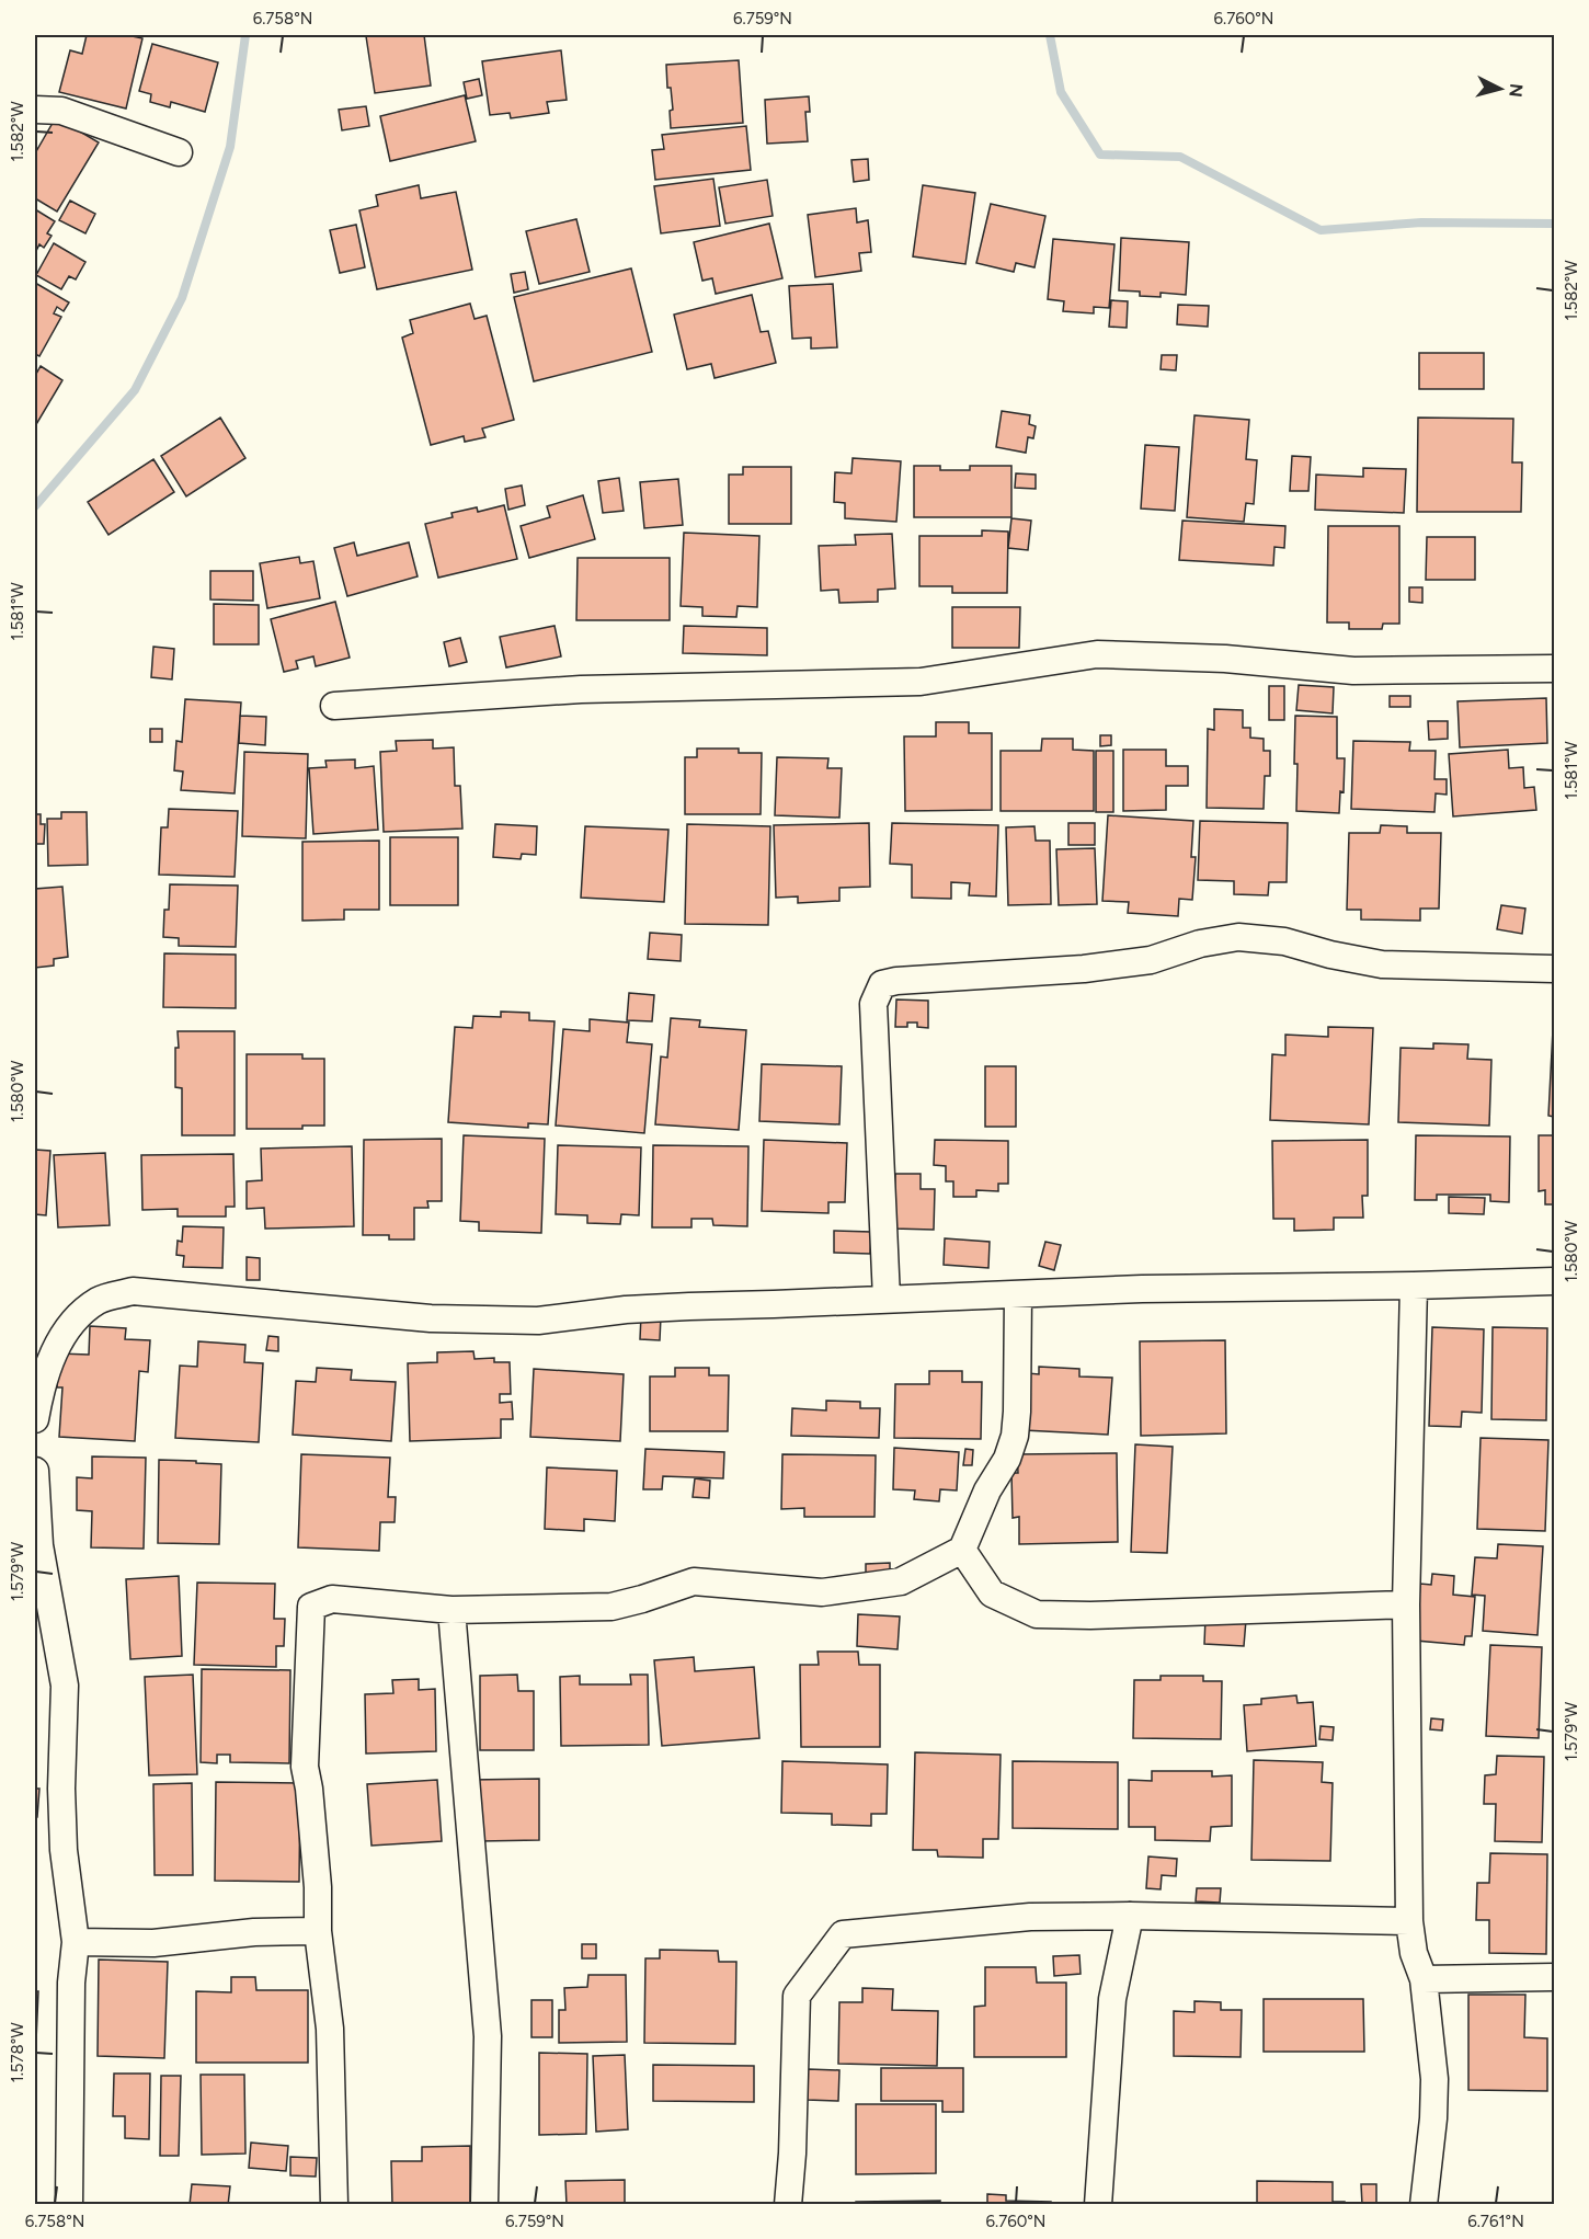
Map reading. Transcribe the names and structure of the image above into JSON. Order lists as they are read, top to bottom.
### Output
{
  "north": "right",
  "coordinates": [
    "6.758°N",
    "6.759°N",
    "6.760°N",
    "1.582°W",
    "1.581°W",
    "1.580°W",
    "1.579°W",
    "1.578°W",
    "6.761°N"
  ]
}
